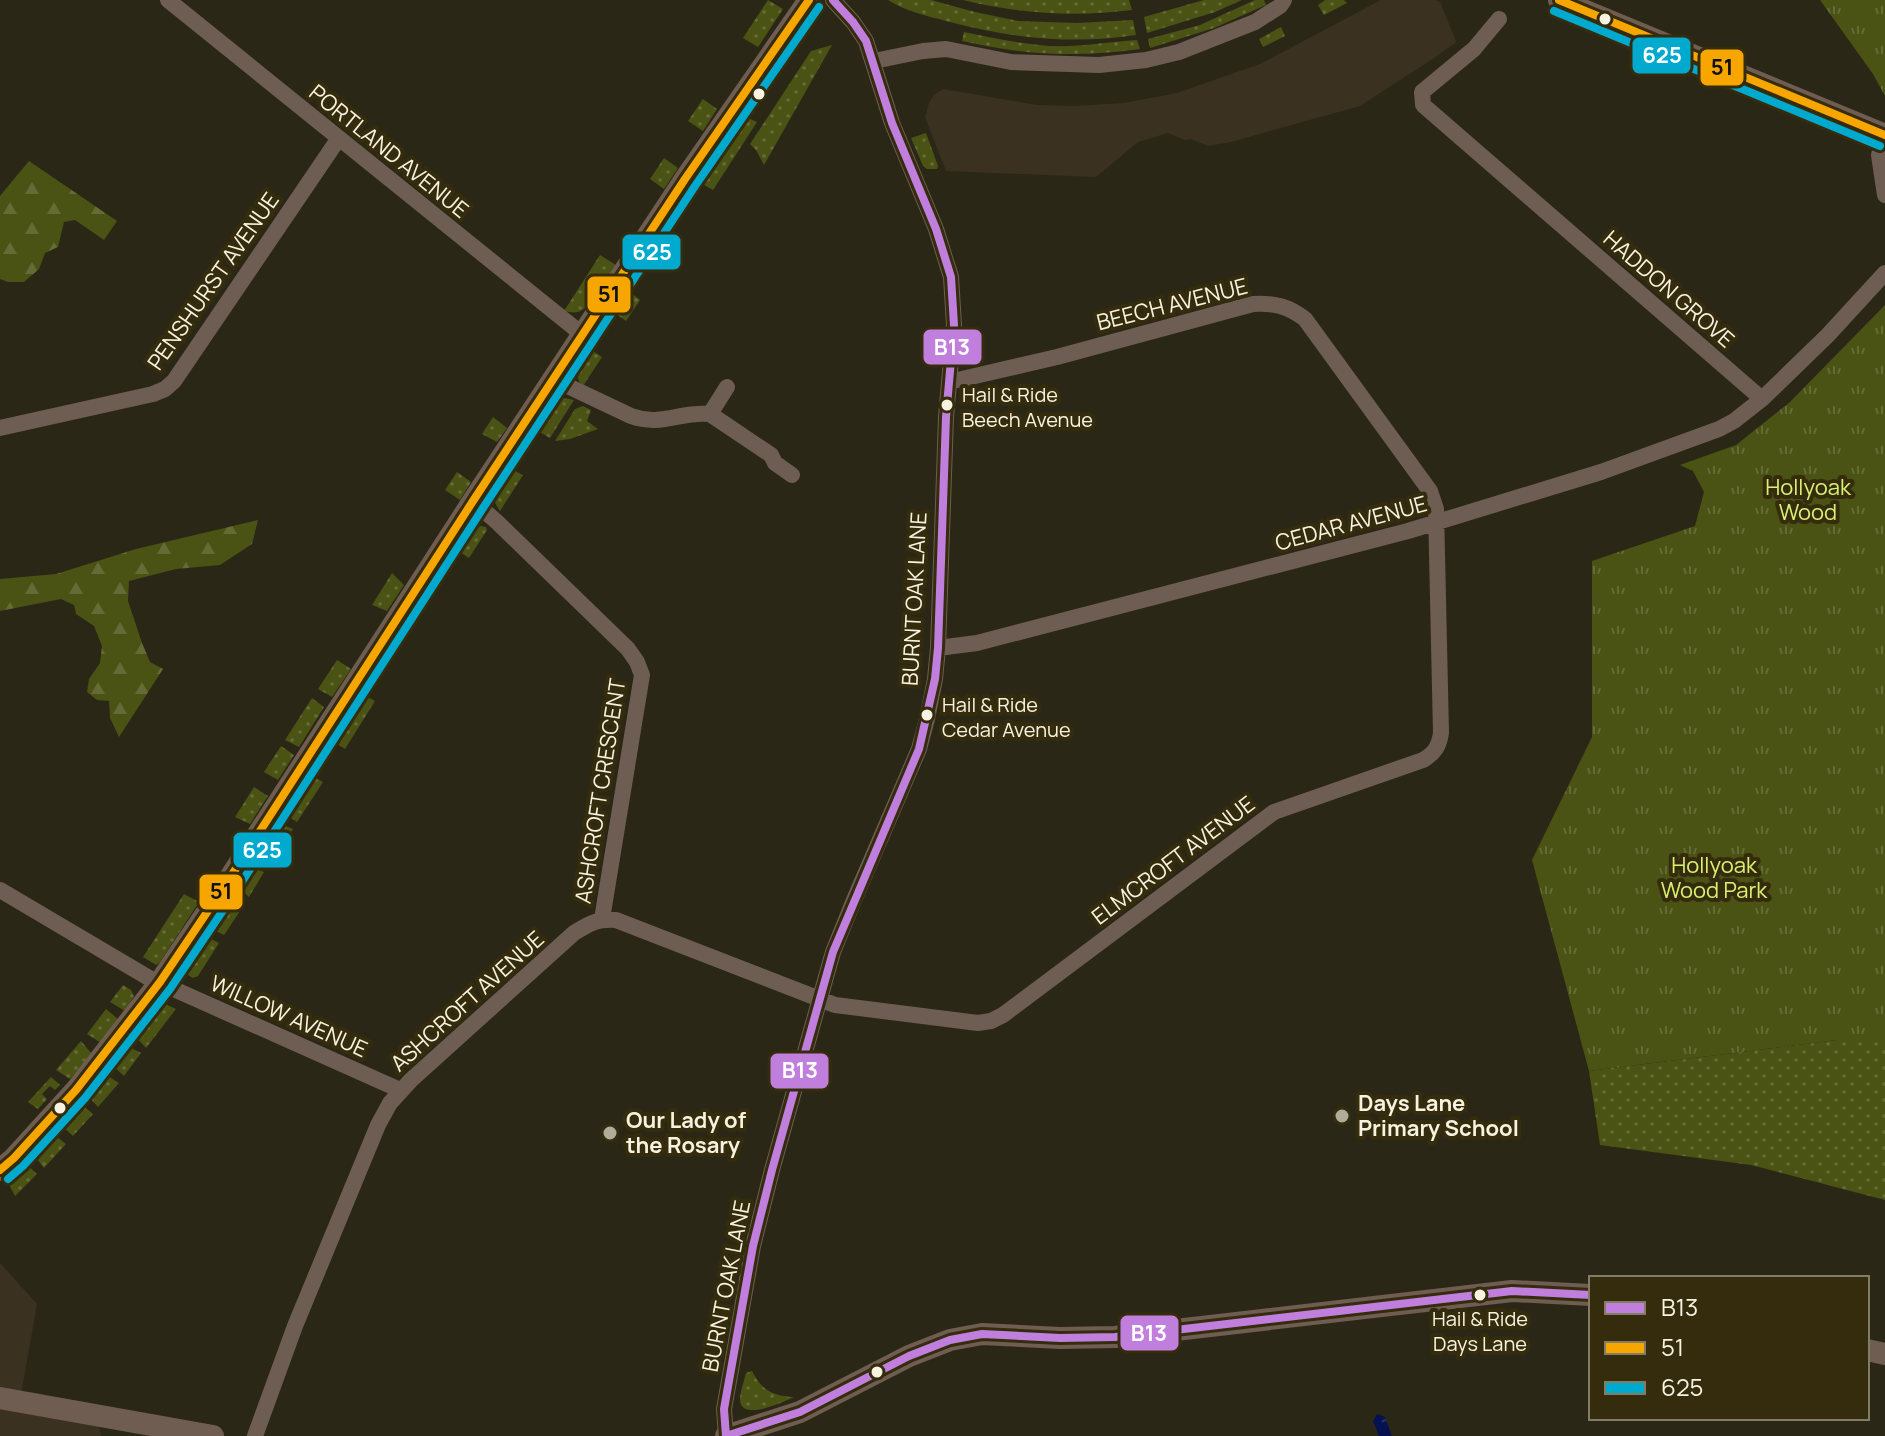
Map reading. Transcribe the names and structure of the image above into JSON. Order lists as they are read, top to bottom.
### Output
{
  "streets": {
    "street": [
      "PORTLAND AVENUE",
      "PENSHURST AVENUE",
      "HADDON GROVE",
      "BEECH AVENUE",
      "CEDAR AVENUE",
      "BURNT OAK LANE",
      "ASHCROFT CRESCENT",
      "ELMCROFT AVENUE",
      "ASHCROFT AVENUE",
      "WILLOW AVENUE"
    ]
  },
  "crossings": [
    ["PORTLAND AVENUE", "PENSHURST AVENUE"],
    ["HADDON GROVE", "CEDAR AVENUE"],
    ["BEECH AVENUE", "CEDAR AVENUE"],
    ["BEECH AVENUE", "BURNT OAK LANE"],
    ["BEECH AVENUE", "ELMCROFT AVENUE"],
    ["CEDAR AVENUE", "BURNT OAK LANE"],
    ["CEDAR AVENUE", "ELMCROFT AVENUE"],
    ["BURNT OAK LANE", "ELMCROFT AVENUE"],
    ["ASHCROFT CRESCENT", "ASHCROFT AVENUE"],
    ["ASHCROFT AVENUE", "WILLOW AVENUE"]
  ],
  "parks": ["Hollyoak Wood", "Hollyoak Wood Park"],
  "places": [
    "Hail & Ride Beech Avenue",
    "Hail & Ride Cedar Avenue",
    "Days Lane Primary School",
    "Our Lady of the Rosary",
    "Hail & Ride Days Lane"
  ],
  "lines": ["transit line B13", "transit line 51", "transit line 625"],
  "legend": ["B13", "51", "625"]
}
